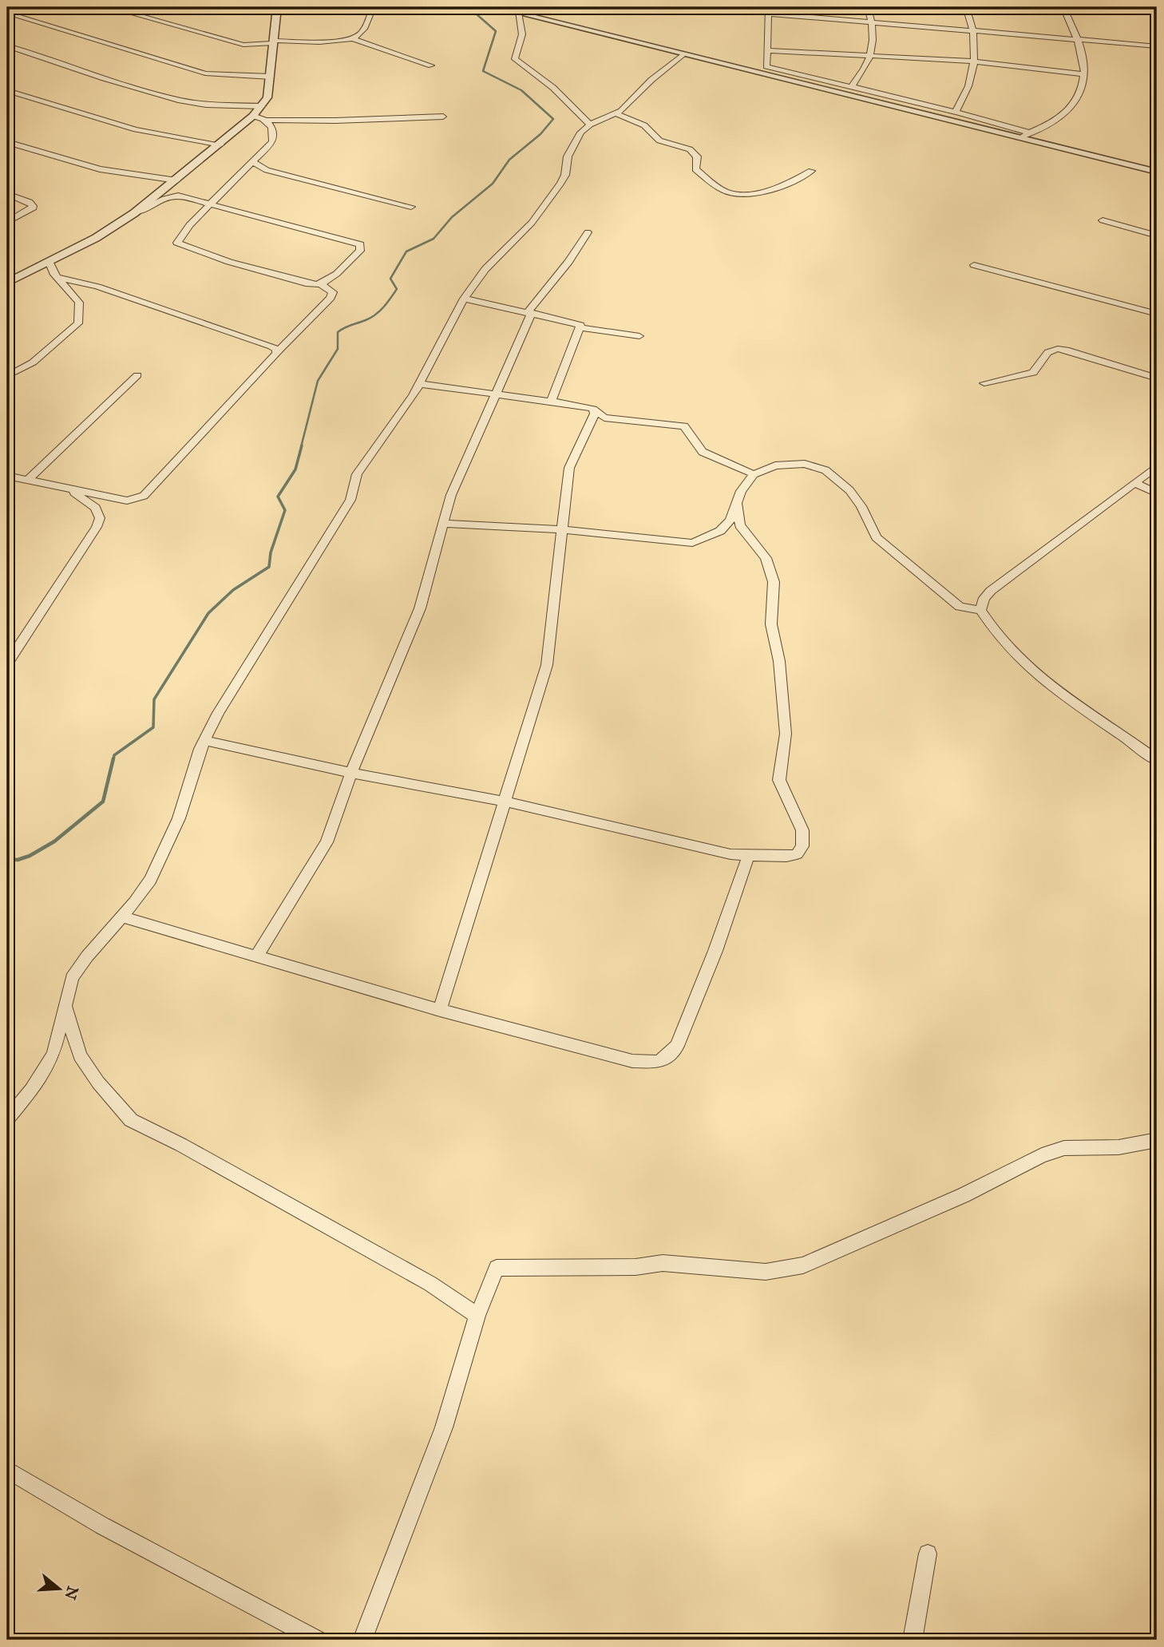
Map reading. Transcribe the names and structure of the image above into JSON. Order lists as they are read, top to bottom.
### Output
{
  "north": "right"
}
